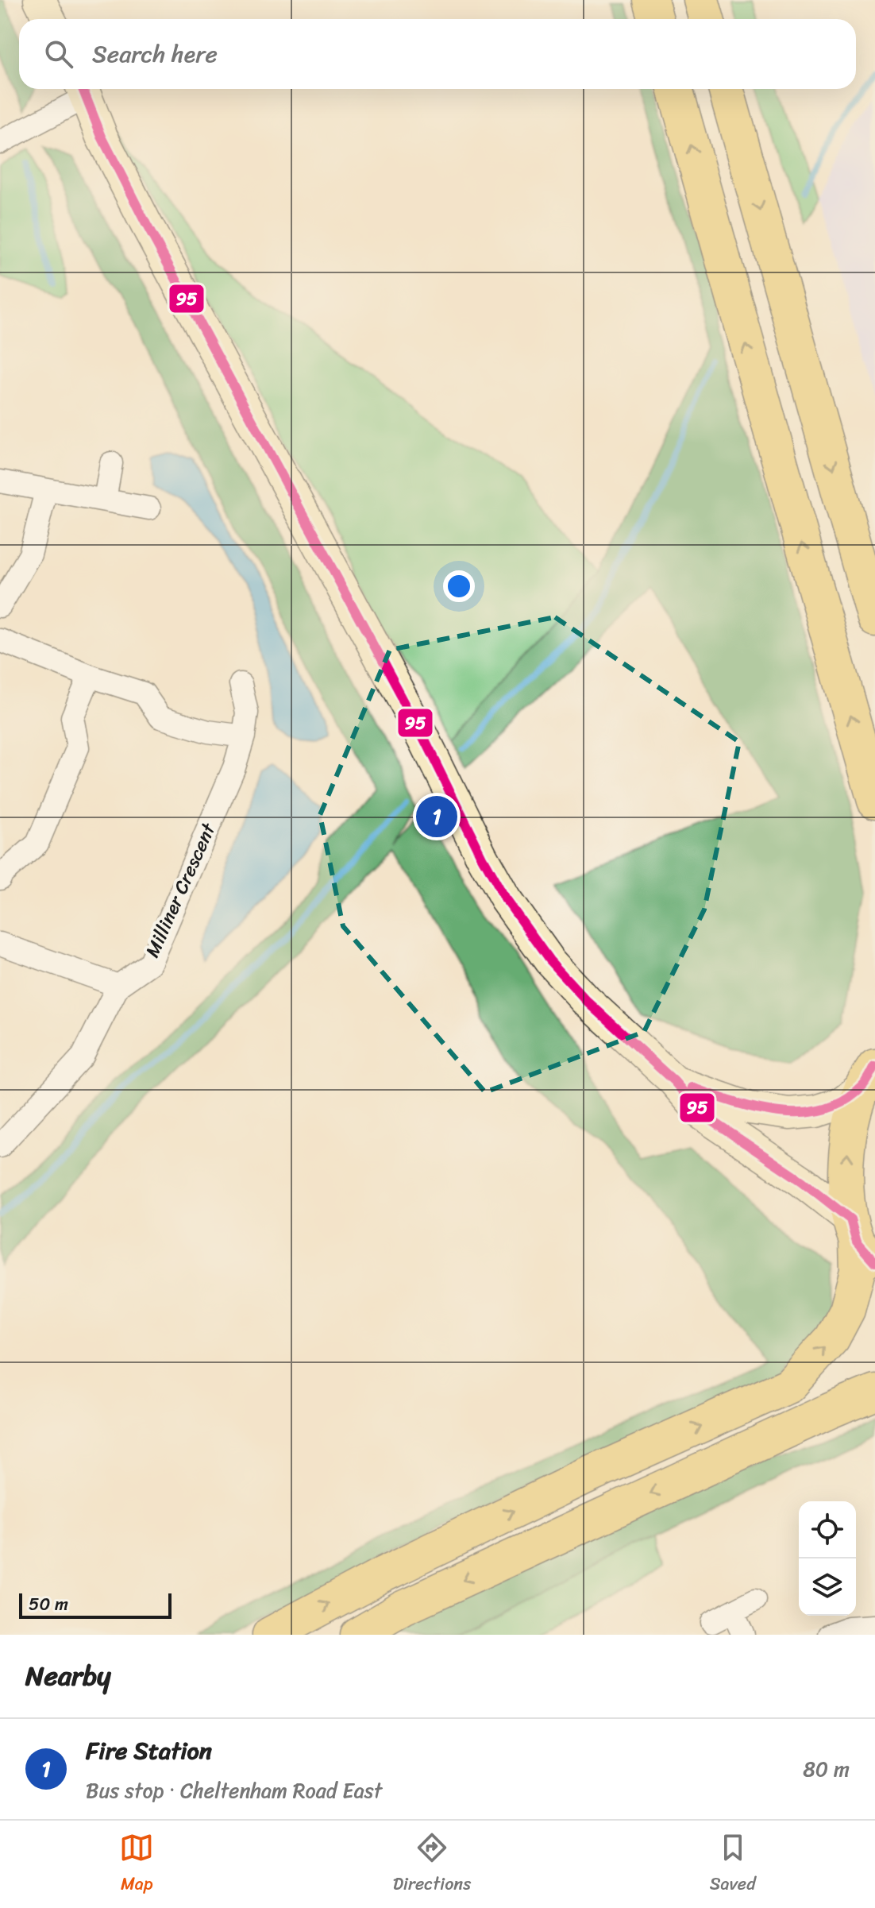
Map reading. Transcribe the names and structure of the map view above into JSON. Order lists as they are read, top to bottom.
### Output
{
  "streets": {
    "street": ["Milliner Crescent"]
  },
  "lines": ["transit line 95"],
  "scale_bar": "50 m",
  "page": {
    "search": "Search here",
    "pins": "1",
    "scale": "50 m",
    "heading": "Nearby",
    "list": [
      {
        "mark": "1",
        "name": "Fire Station",
        "note": "Bus stop · Cheltenham Road East",
        "value": "80 m"
      }
    ],
    "nav": ["Map", "Directions", "Saved"]
  }
}
